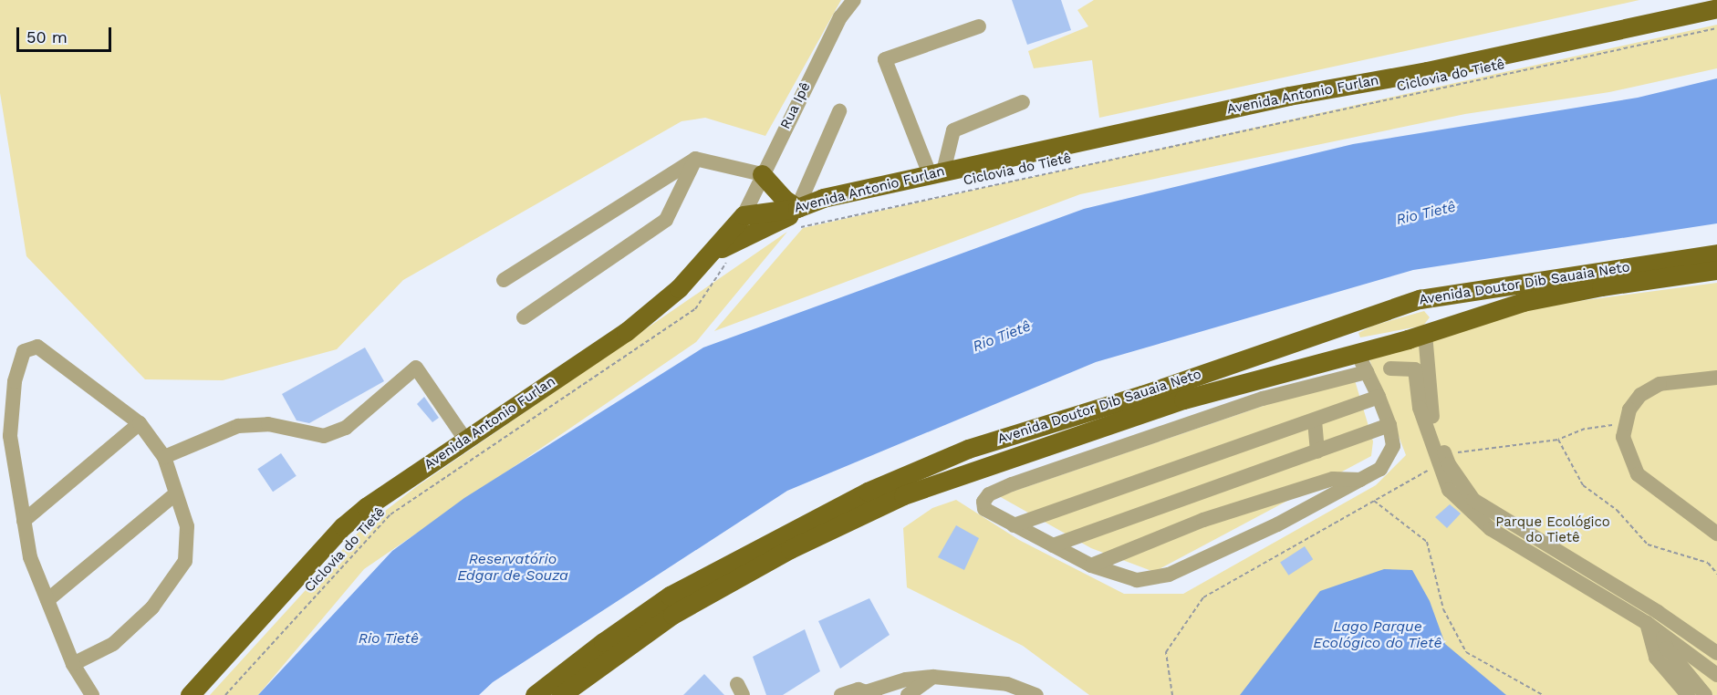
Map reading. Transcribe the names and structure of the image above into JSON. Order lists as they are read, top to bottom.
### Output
{
  "streets": {
    "main road": ["Avenida Antonio Furlan", "Avenida Doutor Dib Sauaia Neto"],
    "street": ["Rua Ipê"],
    "path": ["Ciclovia do Tietê"]
  },
  "crossings": [
    ["Ciclovia do Tietê", "Avenida Antonio Furlan"],
    ["Avenida Antonio Furlan", "Rua Ipê"]
  ],
  "water": ["Rio Tietê", "Reservatório Edgar de Souza", "Lago Parque Ecológico do Tietê"],
  "parks": ["Parque Ecológico do Tietê"],
  "scale_bar": "50 m"
}
